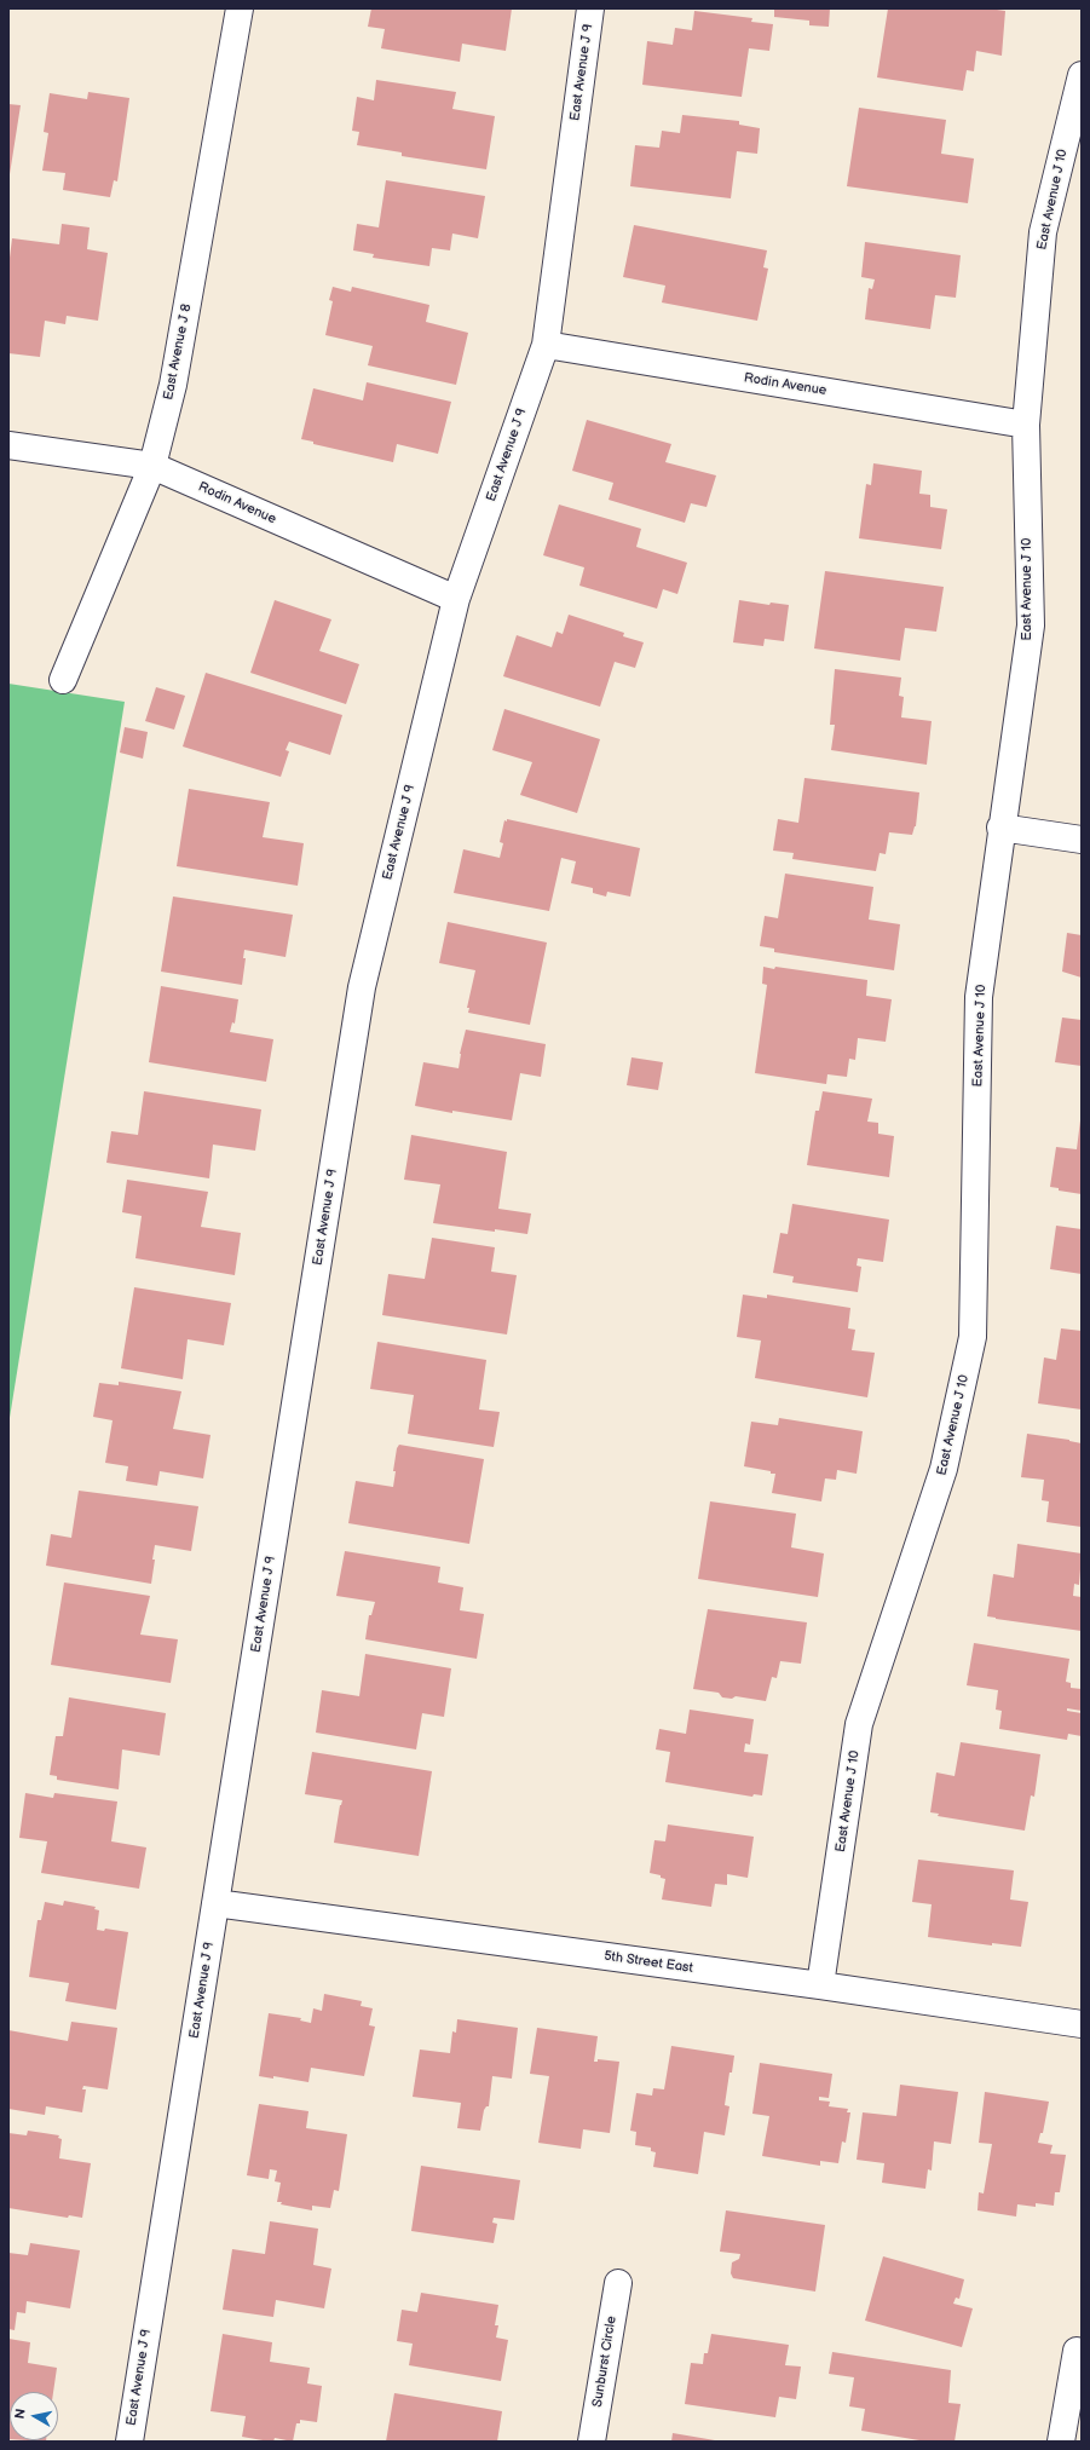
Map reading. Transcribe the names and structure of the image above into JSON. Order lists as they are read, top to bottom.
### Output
{
  "streets": {
    "street": [
      "East Avenue J 9",
      "East Avenue J 10",
      "East Avenue J 8",
      "Rodin Avenue",
      "5th Street East",
      "Sunburst Circle"
    ]
  },
  "crossings": [
    ["East Avenue J 9", "Rodin Avenue"],
    ["East Avenue J 9", "5th Street East"],
    ["East Avenue J 10", "Rodin Avenue"],
    ["East Avenue J 10", "5th Street East"],
    ["East Avenue J 8", "Rodin Avenue"]
  ],
  "north": "left"
}
